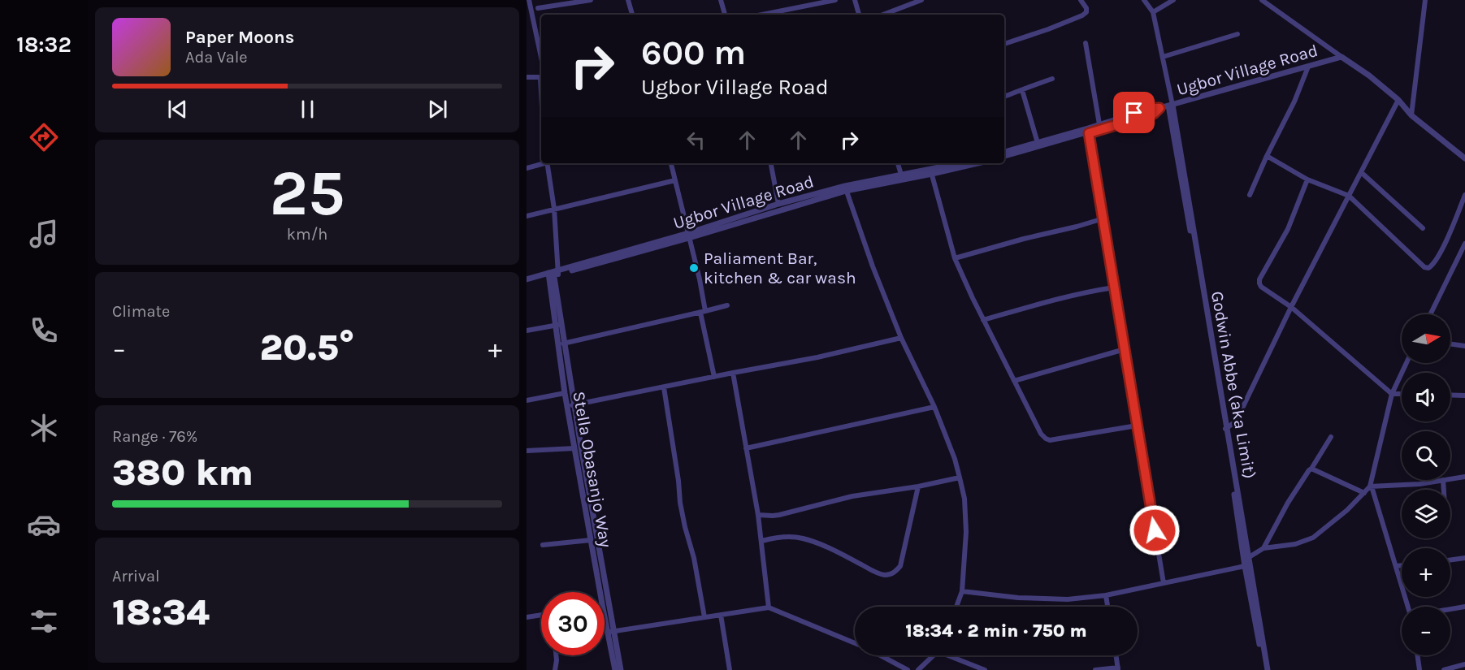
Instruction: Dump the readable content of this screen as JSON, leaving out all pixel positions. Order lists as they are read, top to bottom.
{
  "streets": {
    "street": ["Ugbor Village Road", "Godwin Abbe (aka Limit)", "Stella Obasanjo Way"]
  },
  "crossings": [
    ["Ugbor Village Road", "Godwin Abbe (aka Limit)"],
    ["Ugbor Village Road", "Stella Obasanjo Way"]
  ],
  "places": ["Paliament Bar, kitchen & car wash"],
  "north": "right",
  "page": {
    "tabs": "18:32",
    "turn": ["600 m", "Ugbor Village Road"],
    "song": ["Paper Moons", "Ada Vale"],
    "tile": [
      ["25", "km/h"],
      "Climate",
      ["Range · 76%", "380 km"],
      ["Arrival", "18:34"]
    ],
    "map_buttons": ["+", "−"],
    "heat": ["−", "20.5°", "+"],
    "limit": "30",
    "trip": "18:34 · 2 min · 750 m"
  }
}
